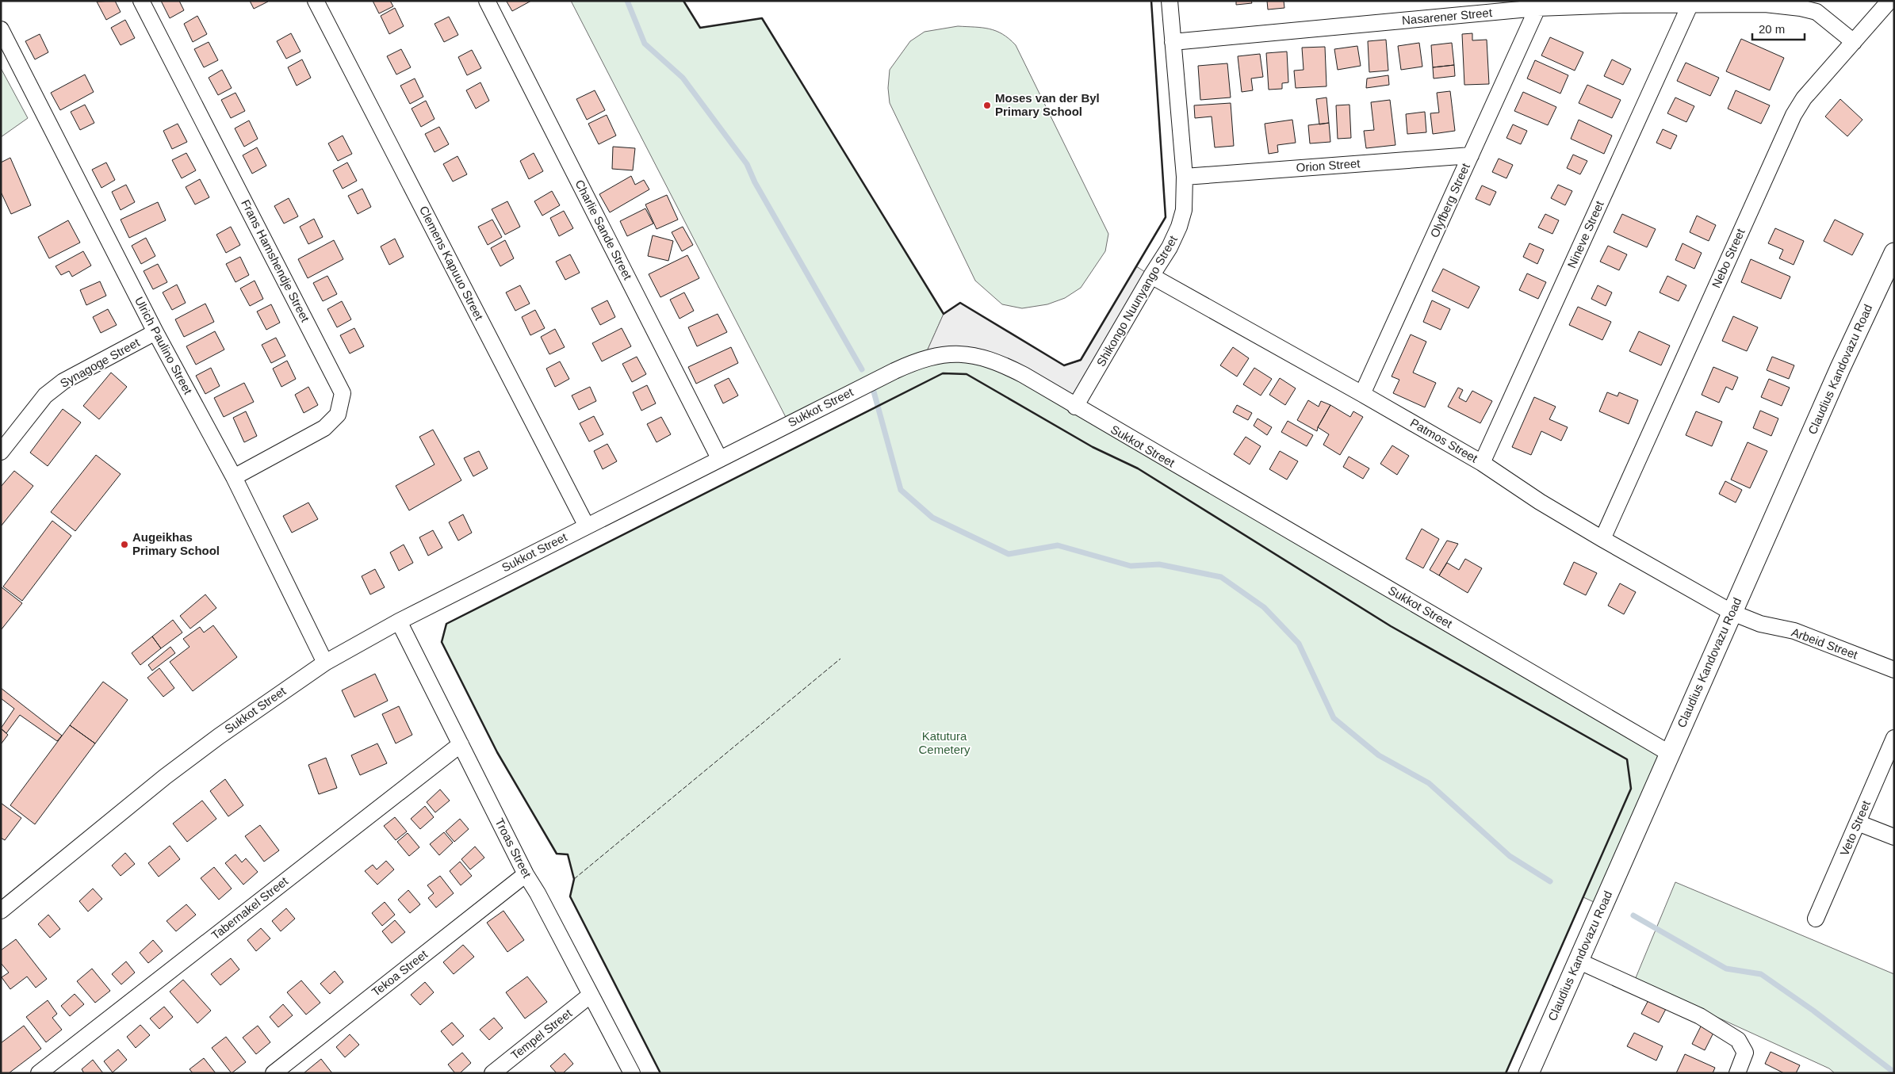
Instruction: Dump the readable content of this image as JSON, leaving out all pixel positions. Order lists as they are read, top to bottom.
{
  "streets": {
    "street": [
      "Nasarener Street",
      "Orion Street",
      "Olyfberg Street",
      "Charlie Sande Street",
      "Nineve Street",
      "Nebo Street",
      "Frans Hamshendje Street",
      "Clemens Kapuuo Street",
      "Shikongo Nuunyango Street",
      "Ulrich Paulino Street",
      "Synagoge Street",
      "Claudius Kandovazu Road",
      "Sukkot Street",
      "Patmos Street",
      "Arbeid Street",
      "Veto Street",
      "Troas Street",
      "Tabernakel Street",
      "Tekoa Street",
      "Tempel Street"
    ]
  },
  "crossings": [
    ["Nasarener Street", "Olyfberg Street"],
    ["Nasarener Street", "Nineve Street"],
    ["Nasarener Street", "Nebo Street"],
    ["Nasarener Street", "Shikongo Nuunyango Street"],
    ["Orion Street", "Olyfberg Street"],
    ["Orion Street", "Shikongo Nuunyango Street"],
    ["Olyfberg Street", "Patmos Street"],
    ["Charlie Sande Street", "Sukkot Street"],
    ["Nineve Street", "Patmos Street"],
    ["Nebo Street", "Patmos Street"],
    ["Frans Hamshendje Street", "Ulrich Paulino Street"],
    ["Clemens Kapuuo Street", "Sukkot Street"],
    ["Shikongo Nuunyango Street", "Sukkot Street"],
    ["Shikongo Nuunyango Street", "Patmos Street"],
    ["Ulrich Paulino Street", "Synagoge Street"],
    ["Ulrich Paulino Street", "Sukkot Street"],
    ["Claudius Kandovazu Road", "Sukkot Street"],
    ["Claudius Kandovazu Road", "Patmos Street"],
    ["Claudius Kandovazu Road", "Arbeid Street"],
    ["Sukkot Street", "Troas Street"],
    ["Patmos Street", "Arbeid Street"],
    ["Troas Street", "Tabernakel Street"],
    ["Troas Street", "Tekoa Street"],
    ["Troas Street", "Tempel Street"]
  ],
  "parks": ["Katutura Cemetery"],
  "places": ["Moses van der Byl Primary School", "Augeikhas Primary School"],
  "scale_bar": "20 m"
}
